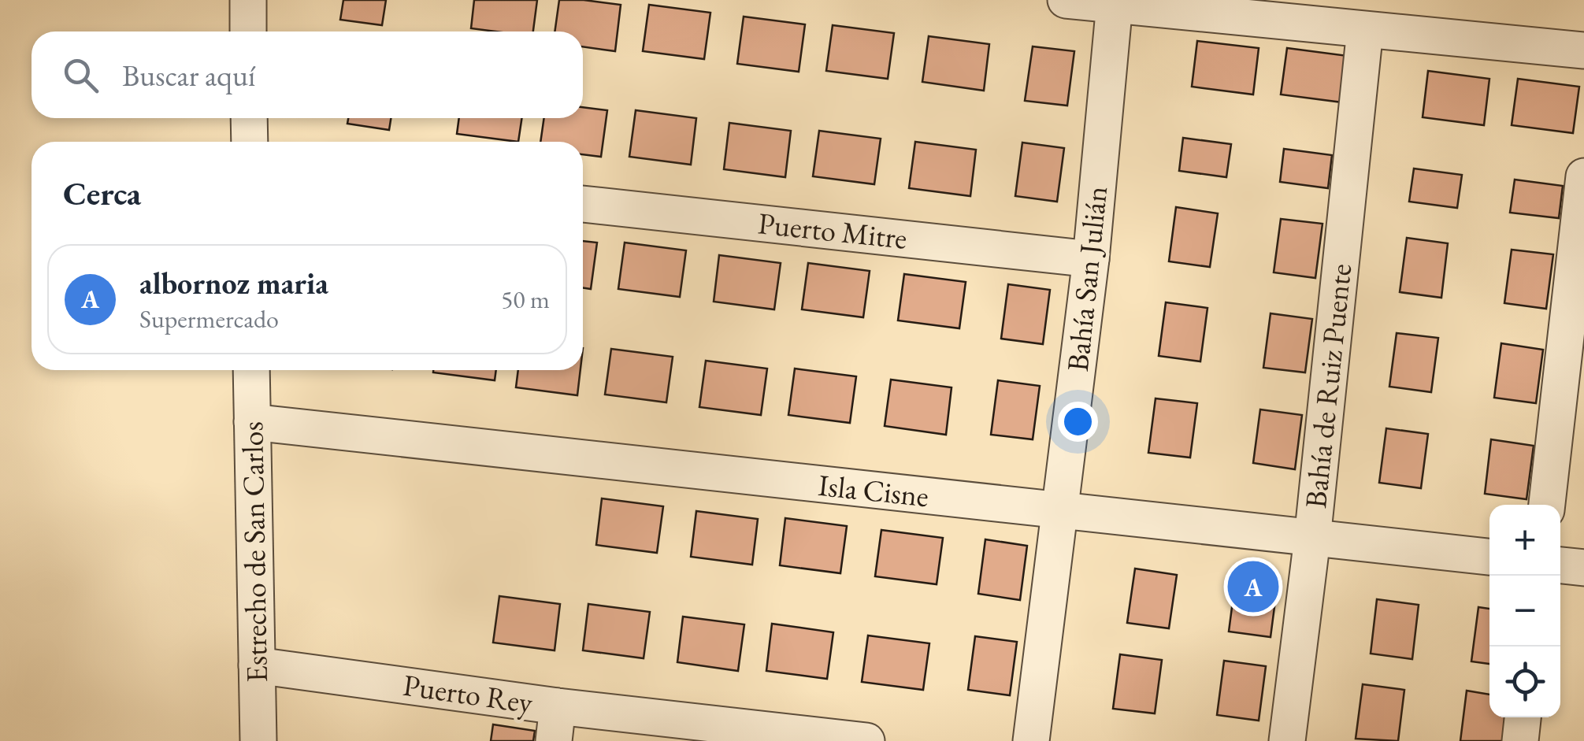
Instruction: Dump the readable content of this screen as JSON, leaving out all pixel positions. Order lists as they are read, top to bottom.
{
  "streets": {
    "street": [
      "Puerto Mitre",
      "Bahía San Julián",
      "Bahía de Ruiz Puente",
      "Isla Cisne",
      "Estrecho de San Carlos",
      "Puerto Rey"
    ]
  },
  "crossings": [
    ["Puerto Mitre", "Bahía San Julián"],
    ["Bahía San Julián", "Isla Cisne"],
    ["Bahía de Ruiz Puente", "Isla Cisne"],
    ["Isla Cisne", "Estrecho de San Carlos"],
    ["Estrecho de San Carlos", "Puerto Rey"]
  ],
  "page": {
    "search": "Buscar aquí",
    "heading": "Cerca",
    "list": [
      {
        "mark": "A",
        "name": "albornoz maria",
        "note": "Supermercado",
        "value": "50 m"
      }
    ],
    "map_buttons": ["+", "−"],
    "pins": "A"
  }
}
